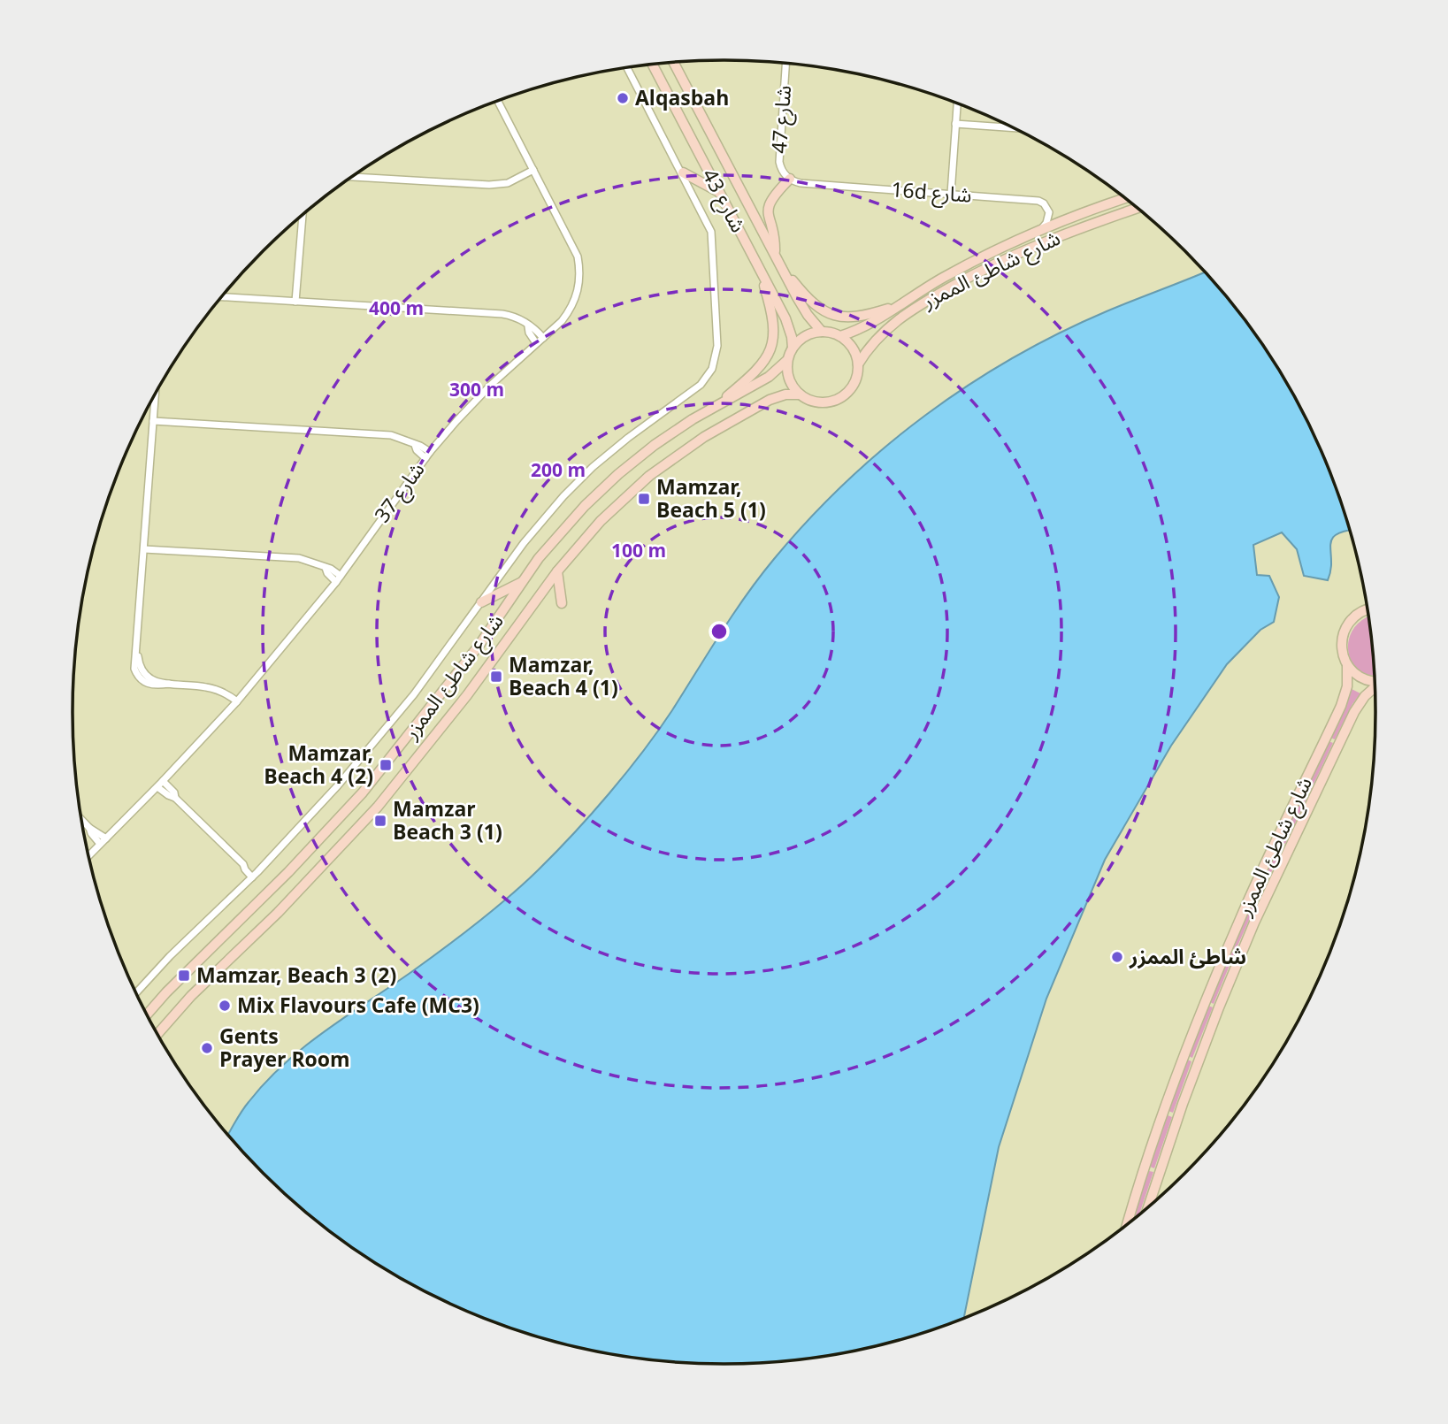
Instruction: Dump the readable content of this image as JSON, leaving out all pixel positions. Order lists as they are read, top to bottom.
{
  "streets": {
    "main road": ["شارع 43", "شارع شاطئ الممزر"],
    "street": ["شارع 47", "16d شارع", "شارع 37"]
  },
  "crossings": [
    ["شارع 47", "16d شارع"],
    ["16d شارع", "شارع شاطئ الممزر"],
    ["شارع 43", "شارع شاطئ الممزر"]
  ],
  "places": {
    "other": [
      "Alqasbah",
      "شاطئ الممزر",
      "Mix Flavours Cafe (MC3)",
      "Gents Prayer Room"
    ],
    "transit": [
      "Mamzar, Beach 5 (1)",
      "Mamzar, Beach 4 (1)",
      "Mamzar, Beach 4 (2)",
      "Mamzar Beach 3 (1)",
      "Mamzar, Beach 3 (2)"
    ]
  },
  "rings": [
    "400 m",
    "300 m",
    "200 m",
    "100 m"
  ]
}
